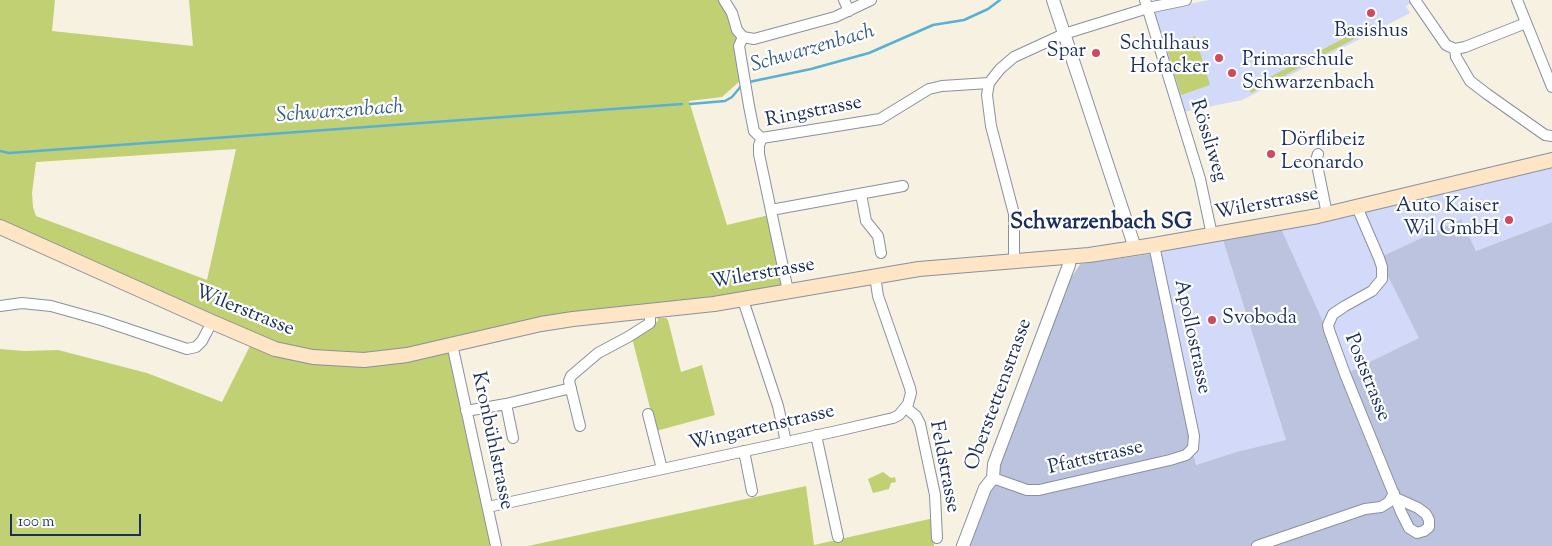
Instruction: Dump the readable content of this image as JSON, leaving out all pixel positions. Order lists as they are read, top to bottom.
{
  "streets": {
    "main road": ["Wilerstrasse"],
    "street": [
      "Ringstrasse",
      "Rössliweg",
      "Apollostrasse",
      "Poststrasse",
      "Oberstettenstrasse",
      "Wingartenstrasse",
      "Kronbühlstrasse",
      "Pfattstrasse",
      "Feldstrasse"
    ]
  },
  "crossings": [
    ["Ringstrasse", "Wilerstrasse"],
    ["Rössliweg", "Wilerstrasse"],
    ["Wilerstrasse", "Apollostrasse"],
    ["Wilerstrasse", "Poststrasse"],
    ["Wilerstrasse", "Oberstettenstrasse"],
    ["Wilerstrasse", "Kronbühlstrasse"],
    ["Apollostrasse", "Pfattstrasse"],
    ["Oberstettenstrasse", "Pfattstrasse"],
    ["Wingartenstrasse", "Kronbühlstrasse"],
    ["Wingartenstrasse", "Feldstrasse"]
  ],
  "districts": ["Schwarzenbach SG"],
  "water": ["Schwarzenbach"],
  "places": [
    "Basishus",
    "Spar",
    "Schulhaus Hofacker",
    "Primarschule Schwarzenbach",
    "Dörflibeiz Leonardo",
    "Auto Kaiser Wil GmbH",
    "Svoboda"
  ],
  "scale_bar": "100 m"
}
